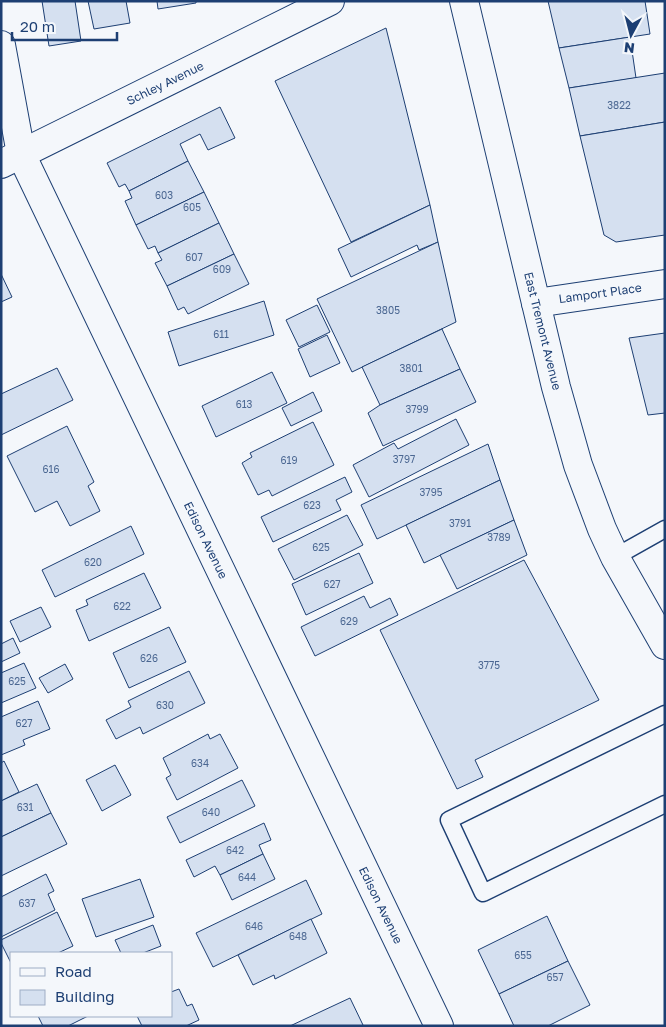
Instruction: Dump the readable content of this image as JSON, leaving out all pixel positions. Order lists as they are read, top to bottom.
{
  "streets": {
    "street": [
      "Schley Avenue",
      "Lamport Place",
      "East Tremont Avenue",
      "Edison Avenue"
    ]
  },
  "crossings": [
    ["Schley Avenue", "Edison Avenue"],
    ["Lamport Place", "East Tremont Avenue"]
  ],
  "house_numbers": [
    "3822",
    "603",
    "605",
    "607",
    "609",
    "3805",
    "611",
    "3801",
    "613",
    "3799",
    "3797",
    "619",
    "616",
    "3795",
    "623",
    "3791",
    "3789",
    "625",
    "620",
    "627",
    "622",
    "629",
    "626",
    "3775",
    "625",
    "630",
    "627",
    "634",
    "631",
    "640",
    "642",
    "644",
    "637",
    "646",
    "648",
    "655",
    "657"
  ],
  "legend": ["Road", "Building"],
  "scale_bar": "20 m",
  "north": "bottom"
}
